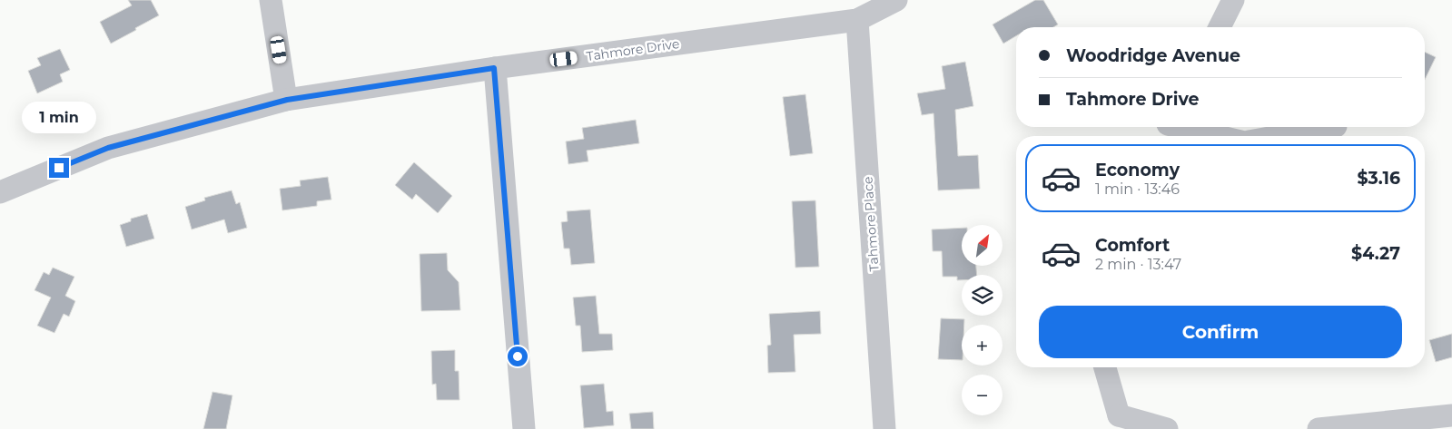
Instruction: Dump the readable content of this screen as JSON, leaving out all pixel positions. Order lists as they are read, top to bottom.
{
  "streets": {
    "street": ["Tahmore Drive", "Tahmore Place"]
  },
  "crossings": [
    ["Tahmore Drive", "Tahmore Place"]
  ],
  "north": "top right",
  "page": {
    "banner": ["Woodridge Avenue", "Tahmore Drive"],
    "bubble": "1 min",
    "list": [
      {
        "name": "Economy",
        "note": "1 min · 13:46",
        "value": "$3.16"
      },
      {
        "name": "Comfort",
        "note": "2 min · 13:47",
        "value": "$4.27"
      }
    ],
    "map_buttons": ["+", "−"],
    "buttons": "Confirm"
  }
}
